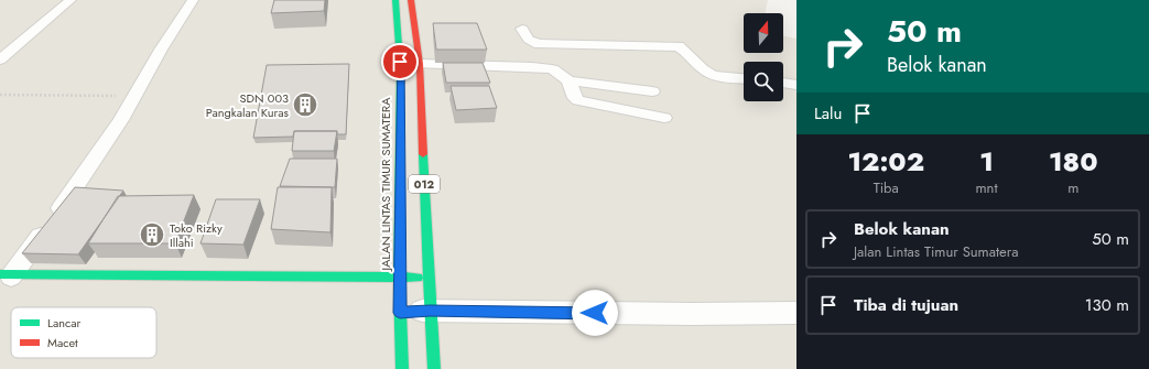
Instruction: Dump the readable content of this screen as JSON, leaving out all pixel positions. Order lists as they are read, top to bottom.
{
  "streets": {
    "main road": ["JALAN LINTAS TIMUR SUMATERA", "012"]
  },
  "places": {
    "building": ["SDN 003 Pangkalan Kuras", "Toko Rizky Illahi"]
  },
  "legend": ["Lancar", "Macet"],
  "north": "top",
  "page": {
    "turn": ["50 m", "Belok kanan"],
    "then": "Lalu",
    "eta": [
      "12:02",
      "Tiba",
      "1",
      "mnt",
      "180",
      "m"
    ],
    "list": [
      {
        "name": "Belok kanan",
        "note": "Jalan Lintas Timur Sumatera",
        "value": "50 m"
      },
      {
        "name": "Tiba di tujuan",
        "value": "130 m"
      }
    ]
  }
}
